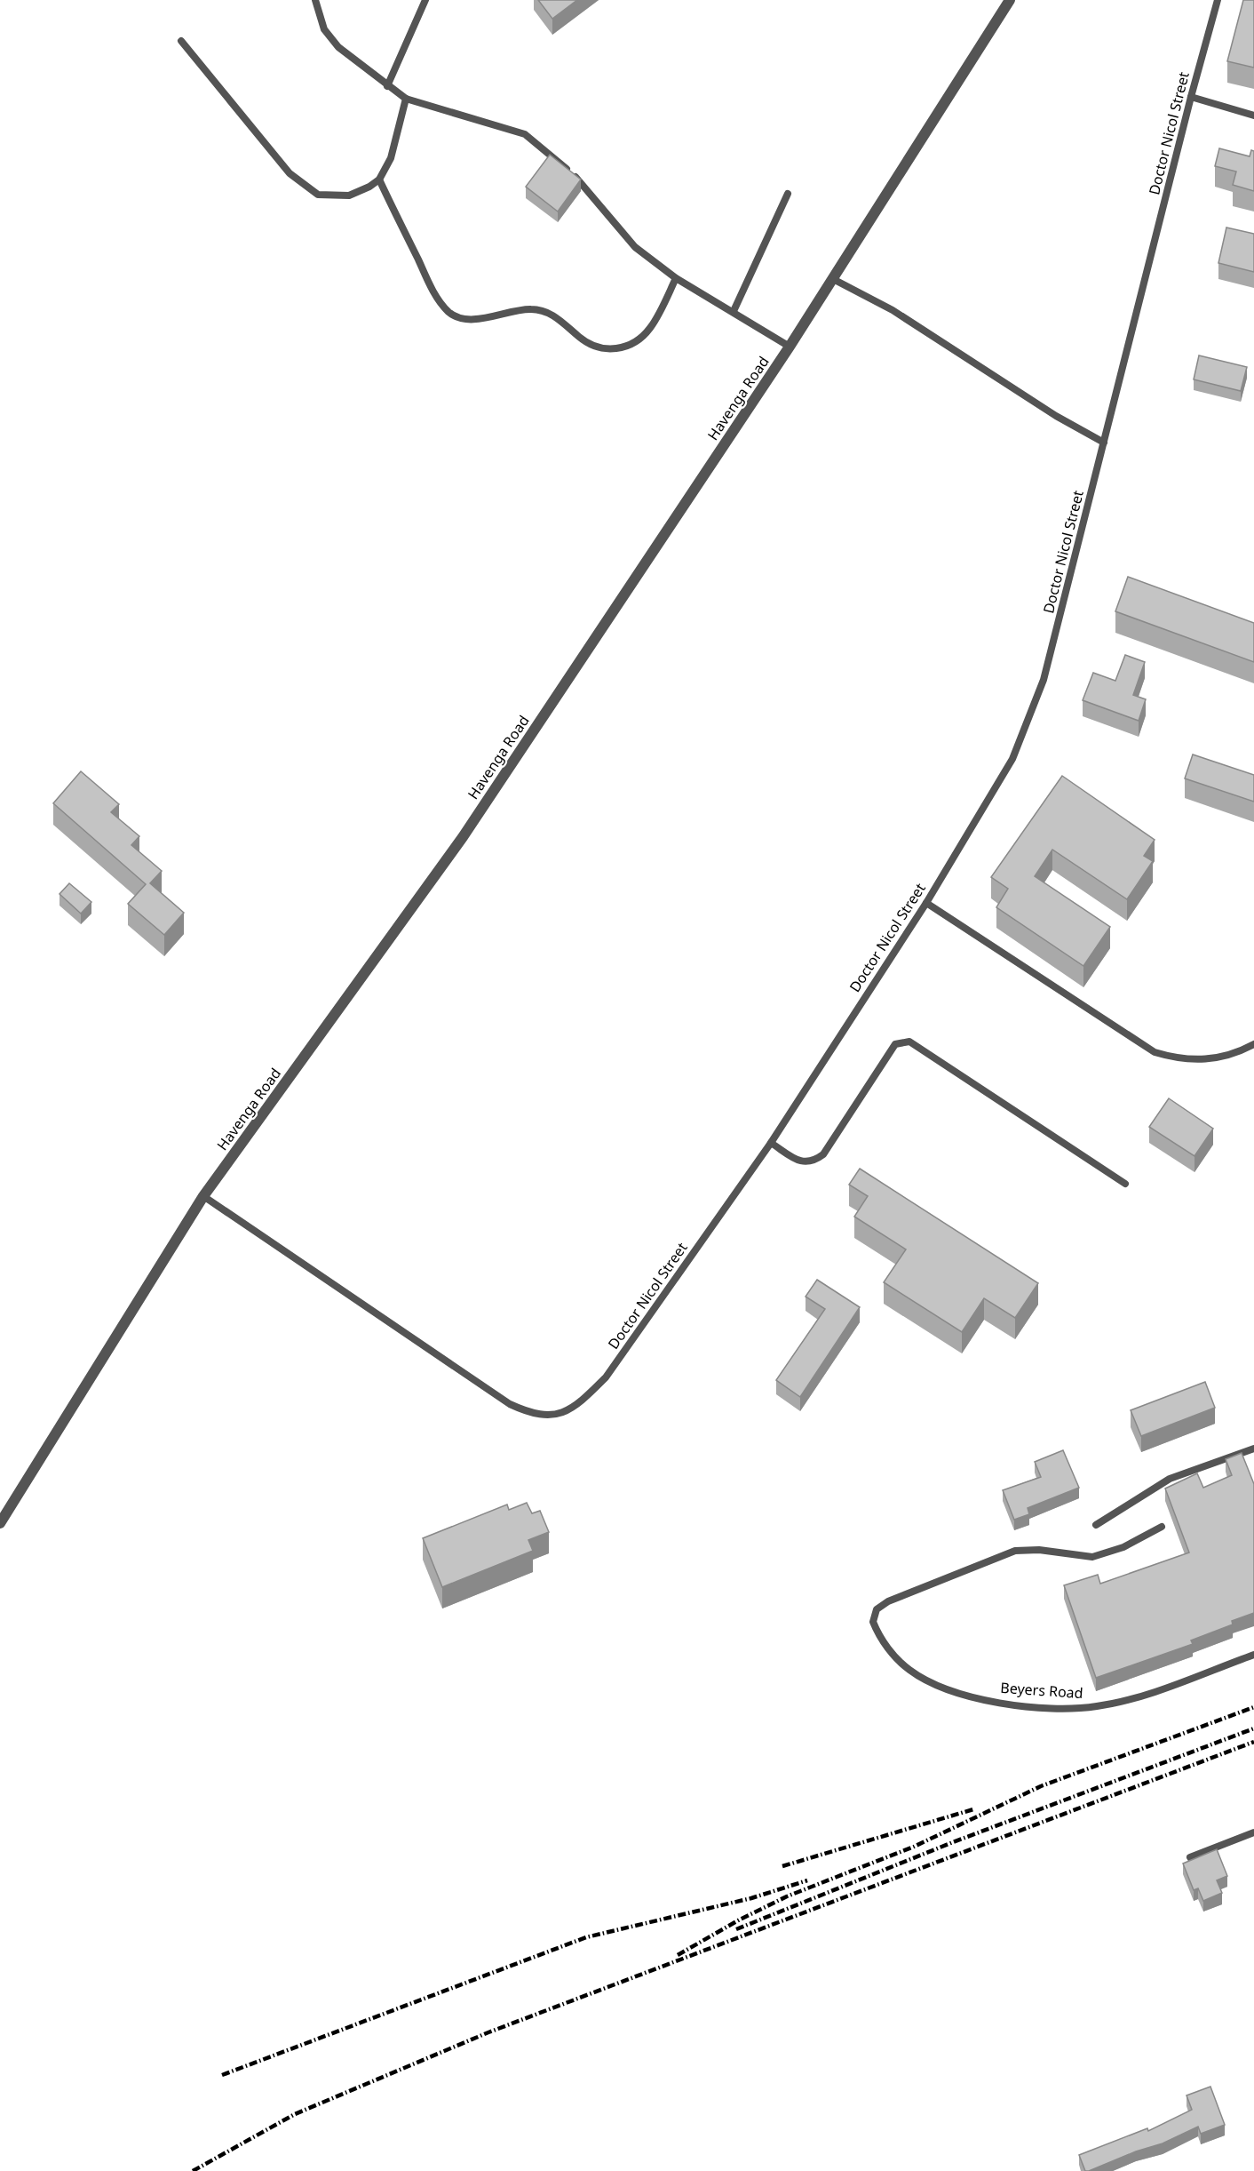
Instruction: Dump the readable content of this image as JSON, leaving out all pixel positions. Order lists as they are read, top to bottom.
{
  "streets": {
    "street": ["Havenga Road"],
    "lane": ["Doctor Nicol Street", "Beyers Road"]
  },
  "crossings": [
    ["Doctor Nicol Street", "Havenga Road"]
  ]
}
